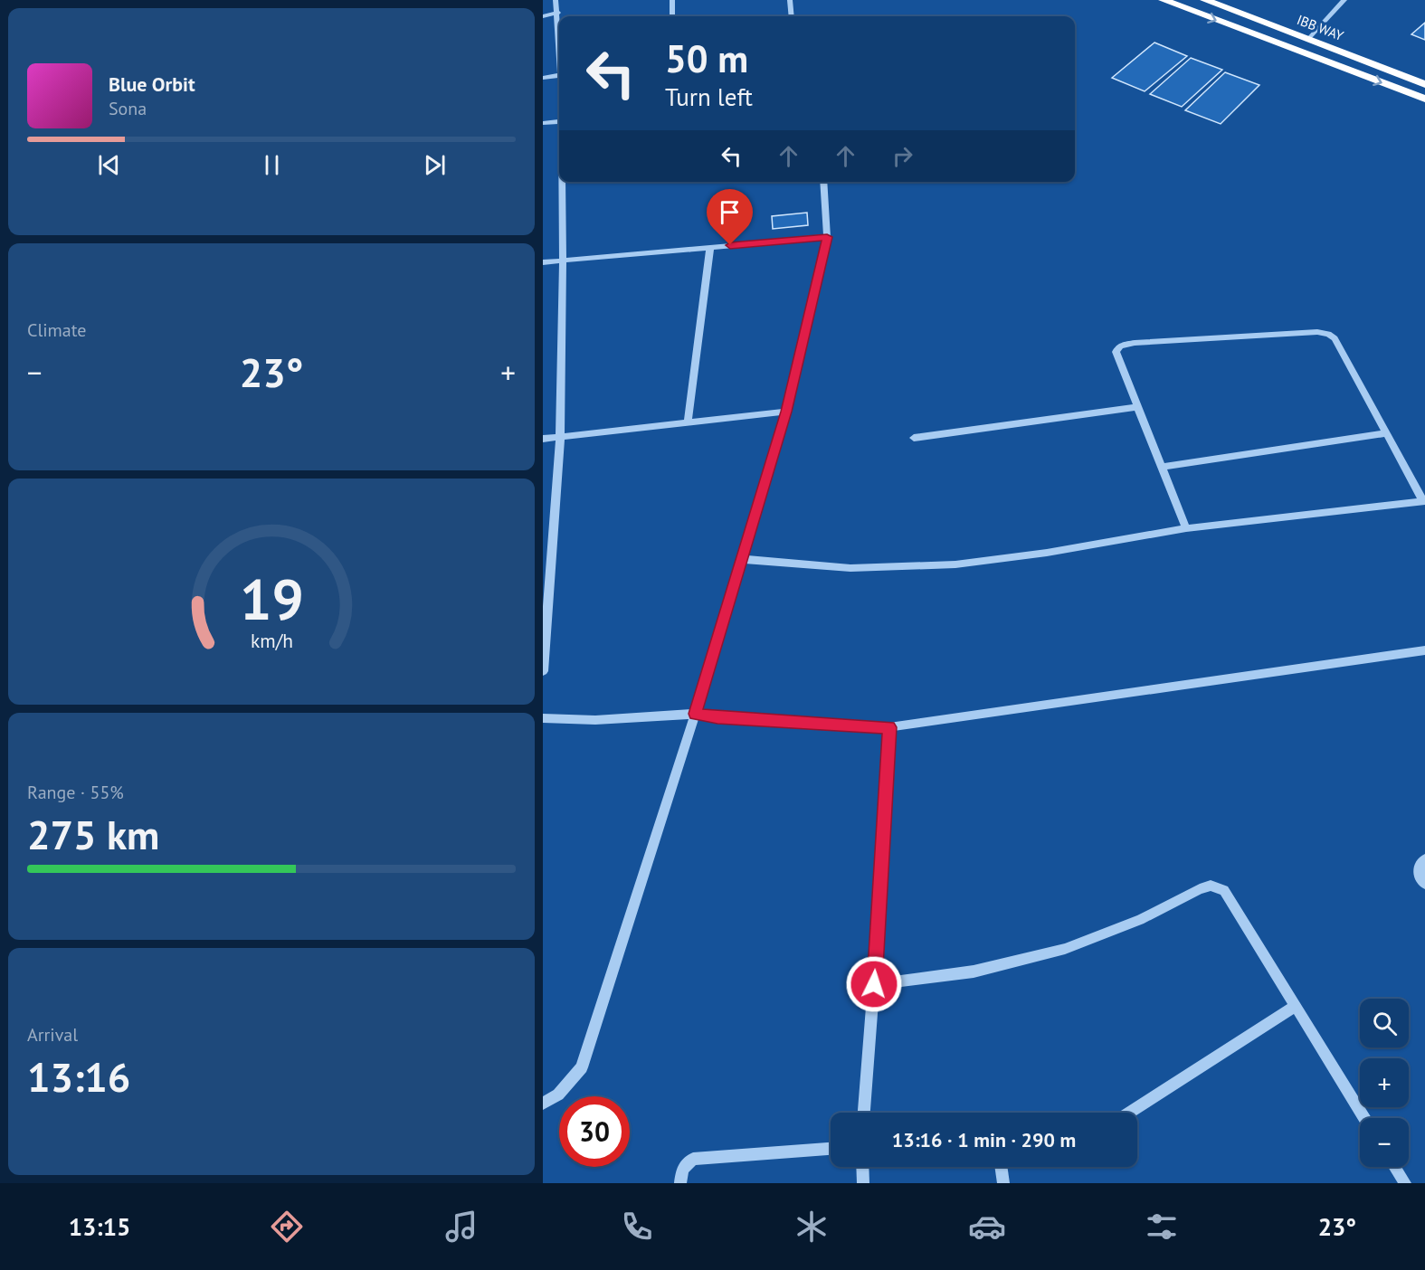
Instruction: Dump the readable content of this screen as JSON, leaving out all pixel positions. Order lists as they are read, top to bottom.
{
  "streets": {
    "highway": ["IBB WAY"]
  },
  "page": {
    "turn": ["50 m", "Turn left"],
    "song": ["Blue Orbit", "Sona"],
    "tile": [
      "Climate",
      ["Range · 55%", "275 km"],
      ["Arrival", "13:16"]
    ],
    "heat": ["−", "23°", "+"],
    "map_buttons": ["+", "−"],
    "limit": "30",
    "trip": "13:16 · 1 min · 290 m",
    "tabs": ["13:15", "23°"],
    "gauge": ["19", "km/h"]
  }
}
